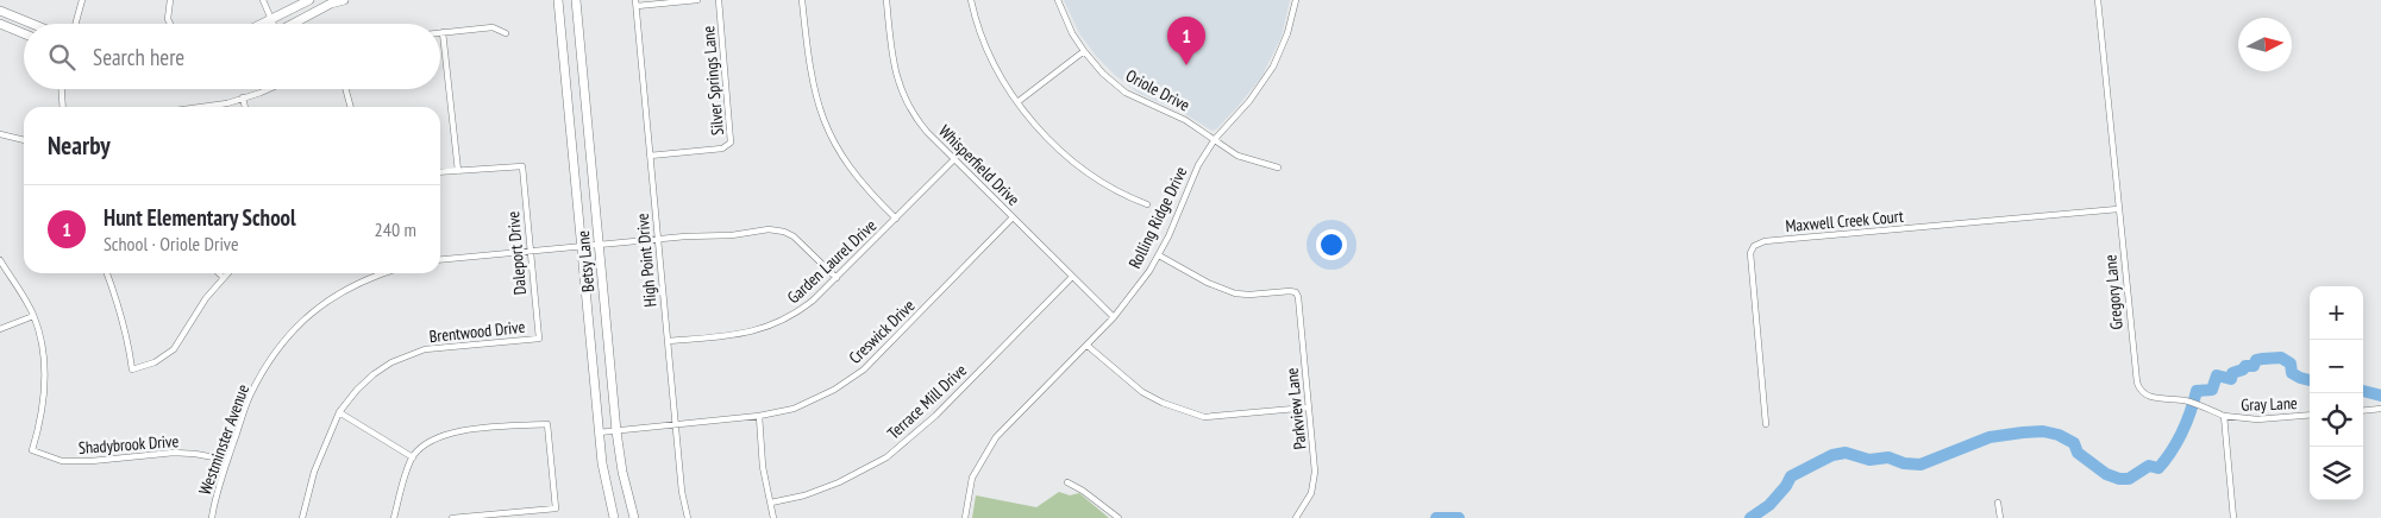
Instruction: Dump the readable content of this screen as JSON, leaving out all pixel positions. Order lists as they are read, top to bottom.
{
  "streets": {
    "main road": ["Betsy Lane"],
    "street": [
      "Silver Springs Lane",
      "Oriole Drive",
      "Whisperfield Drive",
      "Rolling Ridge Drive",
      "Maxwell Creek Court",
      "Daleport Drive",
      "High Point Drive",
      "Garden Laurel Drive",
      "Gregory Lane",
      "Brentwood Drive",
      "Creswick Drive",
      "Terrace Mill Drive",
      "Gray Lane",
      "Parkview Lane",
      "Westminster Avenue",
      "Shadybrook Drive"
    ]
  },
  "crossings": [
    ["Silver Springs Lane", "High Point Drive"],
    ["Oriole Drive", "Rolling Ridge Drive"],
    ["Whisperfield Drive", "Rolling Ridge Drive"],
    ["Whisperfield Drive", "Garden Laurel Drive"],
    ["Whisperfield Drive", "Creswick Drive"],
    ["Whisperfield Drive", "Terrace Mill Drive"],
    ["Rolling Ridge Drive", "Parkview Lane"],
    ["Maxwell Creek Court", "Gregory Lane"],
    ["Daleport Drive", "Brentwood Drive"],
    ["High Point Drive", "Garden Laurel Drive"],
    ["High Point Drive", "Creswick Drive"],
    ["Betsy Lane", "Creswick Drive"],
    ["Gregory Lane", "Gray Lane"],
    ["Westminster Avenue", "Shadybrook Drive"]
  ],
  "north": "right",
  "page": {
    "pins": "1",
    "search": "Search here",
    "heading": "Nearby",
    "list": [
      {
        "mark": "1",
        "name": "Hunt Elementary School",
        "note": "School · Oriole Drive",
        "value": "240 m"
      }
    ],
    "map_buttons": ["+", "−"]
  }
}
